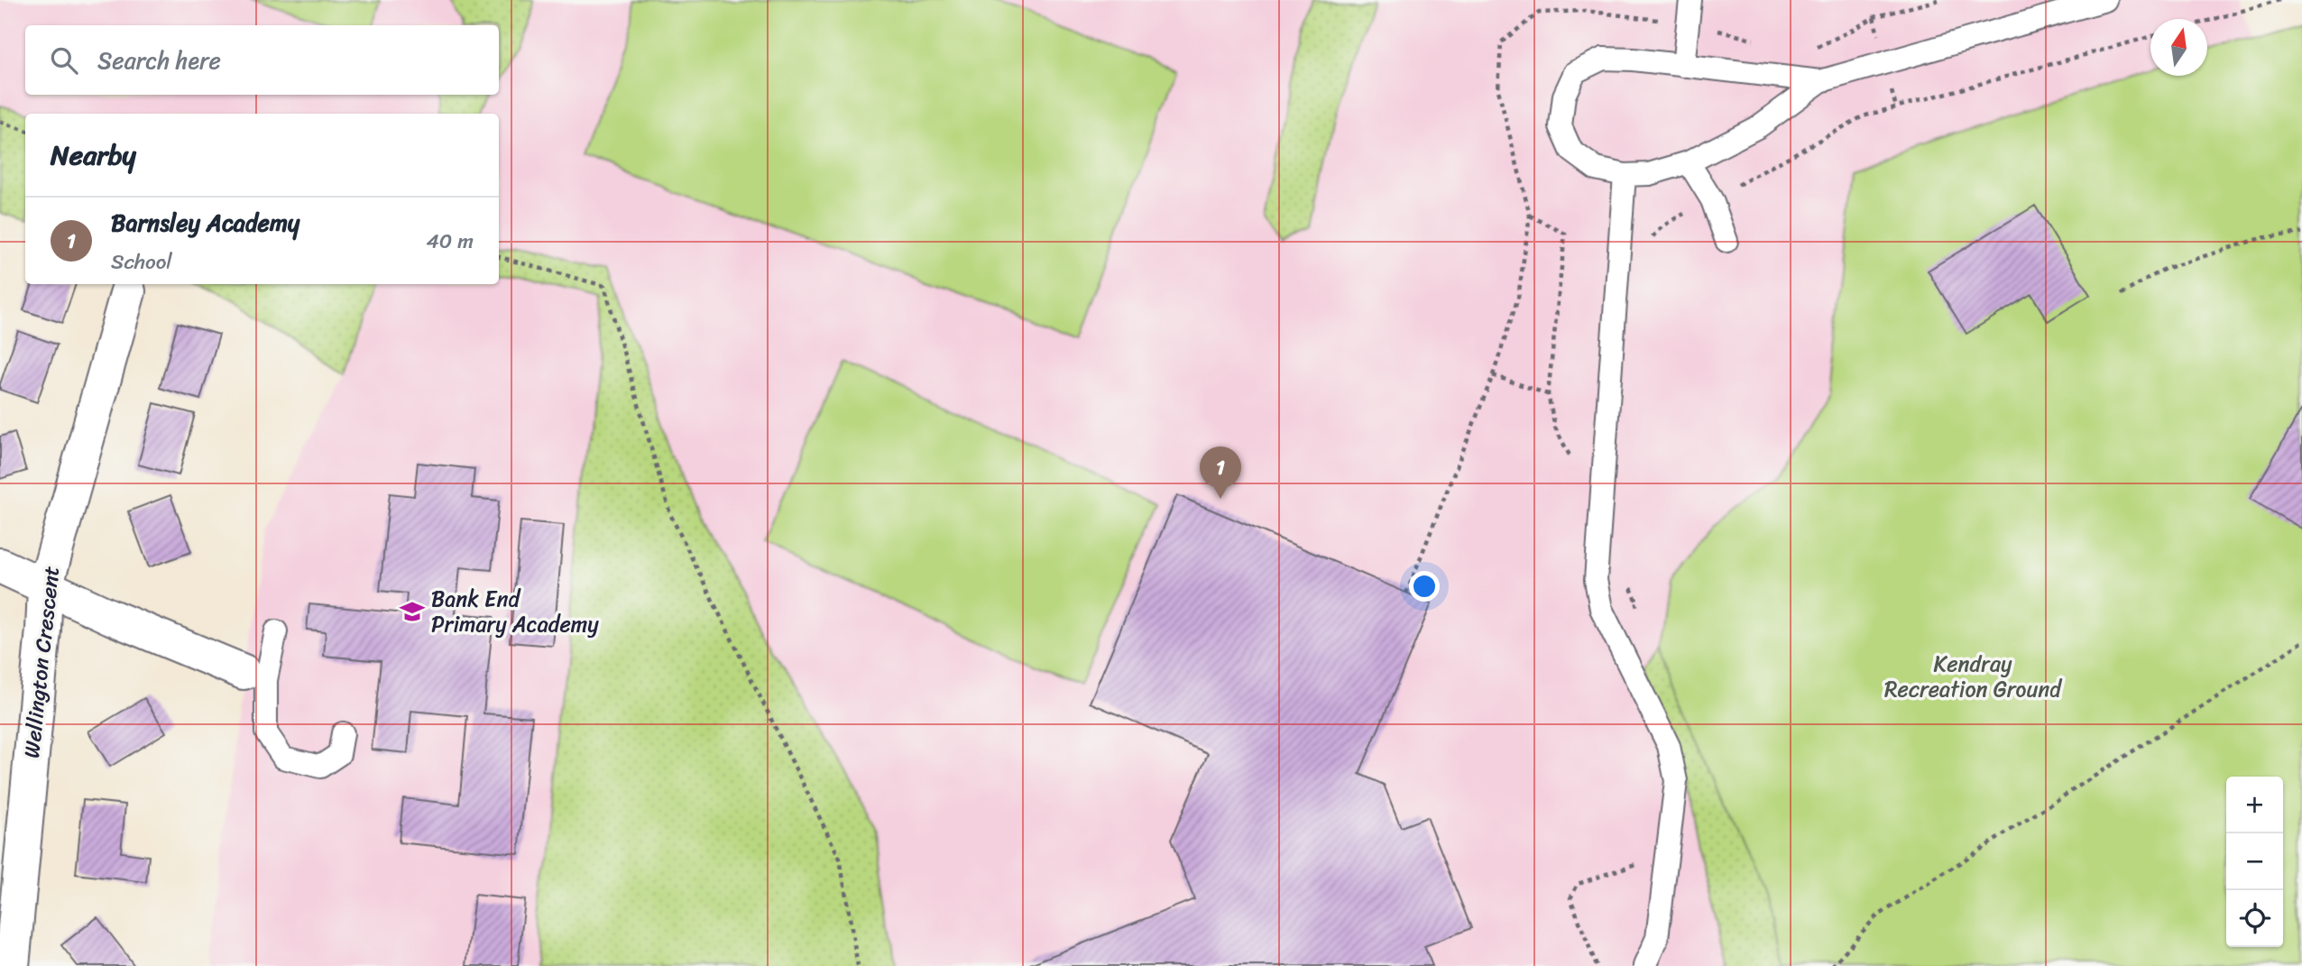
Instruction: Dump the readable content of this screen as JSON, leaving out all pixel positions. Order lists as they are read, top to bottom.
{
  "streets": {
    "street": ["Wellington Crescent"]
  },
  "parks": ["Kendray Recreation Ground"],
  "places": {
    "school or university": ["Bank End Primary Academy"]
  },
  "north": "top",
  "page": {
    "search": "Search here",
    "heading": "Nearby",
    "list": [
      {
        "mark": "1",
        "name": "Barnsley Academy",
        "note": "School",
        "value": "40 m"
      }
    ],
    "pins": "1",
    "map_buttons": ["+", "−"]
  }
}
